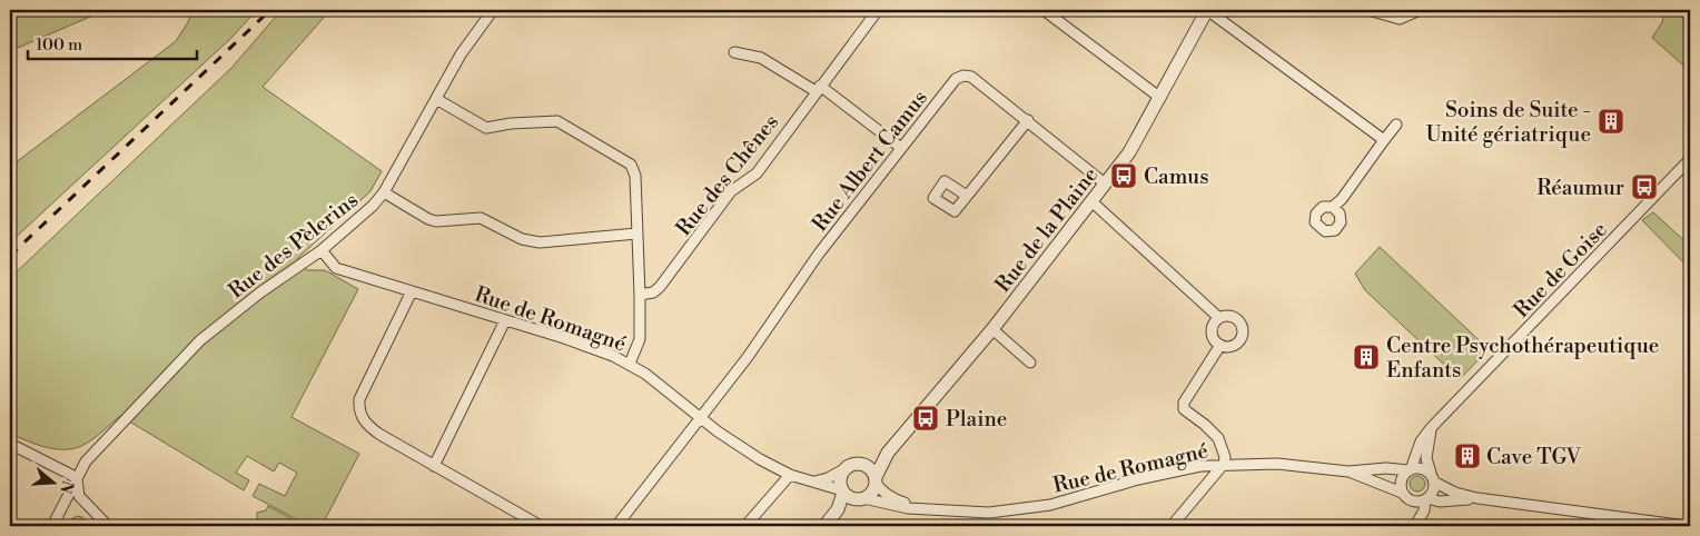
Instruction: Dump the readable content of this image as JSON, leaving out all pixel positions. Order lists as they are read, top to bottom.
{
  "streets": {
    "street": [
      "Rue Albert Camus",
      "Rue des Chênes",
      "Rue de la Plaine",
      "Rue des Pèlerins",
      "Rue de Goise",
      "Rue de Romagné"
    ]
  },
  "crossings": [
    ["Rue Albert Camus", "Rue de la Plaine"],
    ["Rue Albert Camus", "Rue de Romagné"],
    ["Rue de la Plaine", "Rue de Romagné"],
    ["Rue des Pèlerins", "Rue de Romagné"],
    ["Rue de Goise", "Rue de Romagné"]
  ],
  "places": {
    "building": ["Soins de Suite - Unité gériatrique", "Centre Psychothérapeutique Enfants", "Cave TGV"],
    "bus stop": ["Camus", "Réaumur", "Plaine"]
  },
  "scale_bar": "100 m",
  "north": "right"
}
